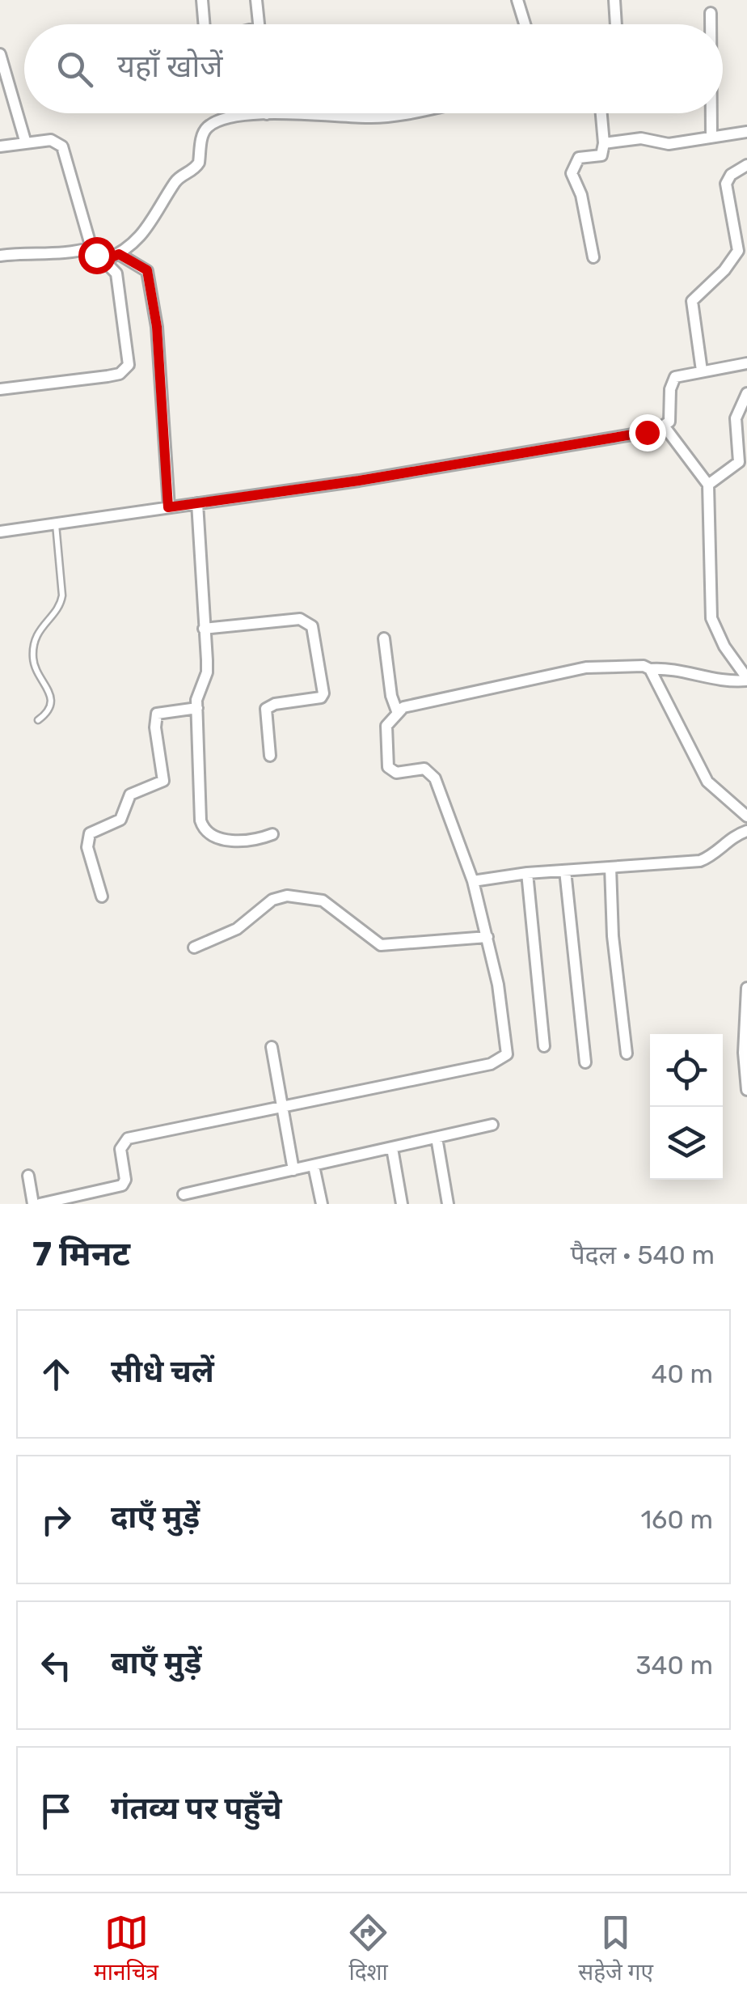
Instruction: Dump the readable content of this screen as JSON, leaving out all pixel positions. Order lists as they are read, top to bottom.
{
  "page": {
    "search": "यहाँ खोजें",
    "heading": ["7 मिनट", "पैदल · 540 m"],
    "list": [
      ["सीधे चलें", "40 m"],
      ["दाएँ मुड़ें", "160 m"],
      ["बाएँ मुड़ें", "340 m"],
      "गंतव्य पर पहुँचे"
    ],
    "nav": ["मानचित्र", "दिशा", "सहेजे गए"]
  }
}
